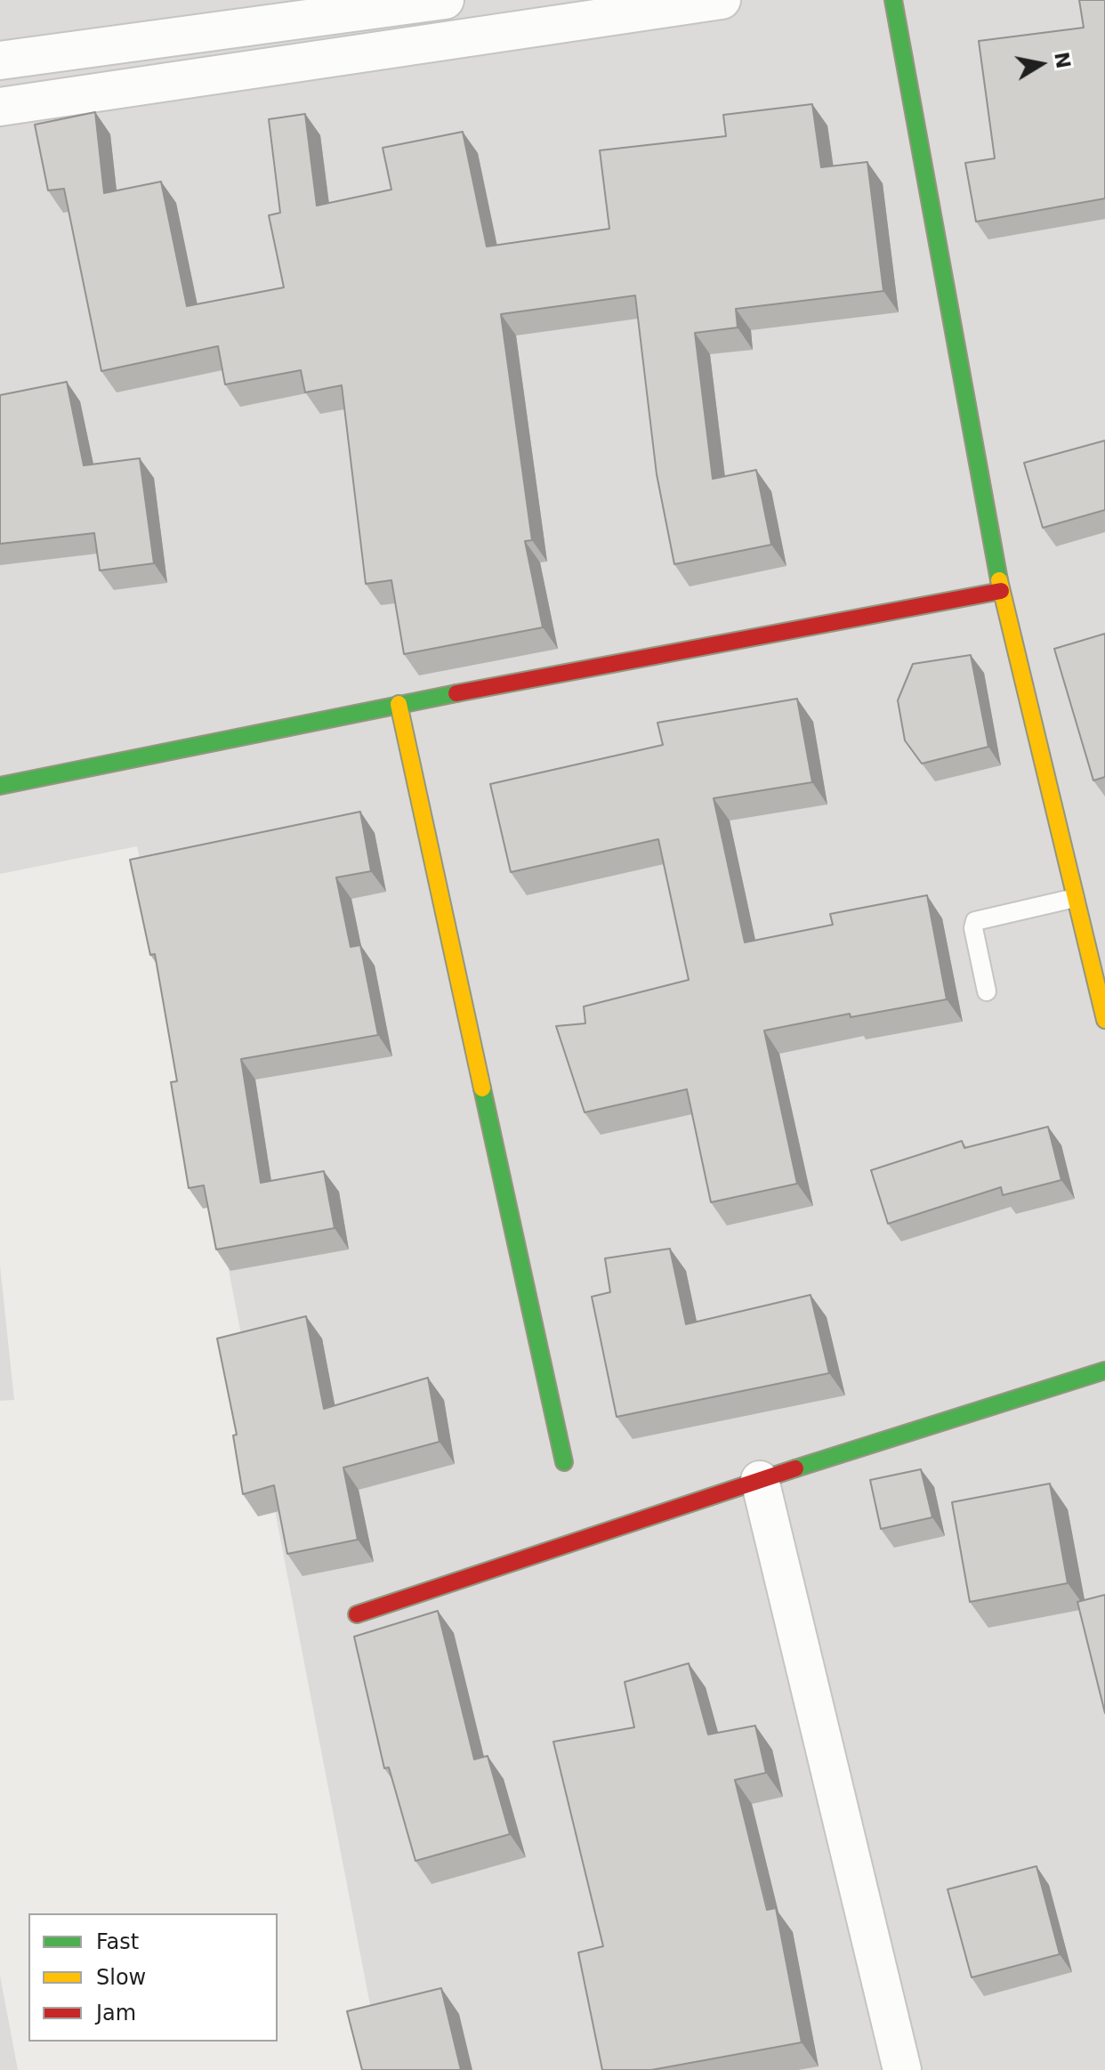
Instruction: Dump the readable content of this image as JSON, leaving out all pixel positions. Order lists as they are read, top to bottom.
{
  "legend": ["Fast", "Slow", "Jam"],
  "north": "right"
}
